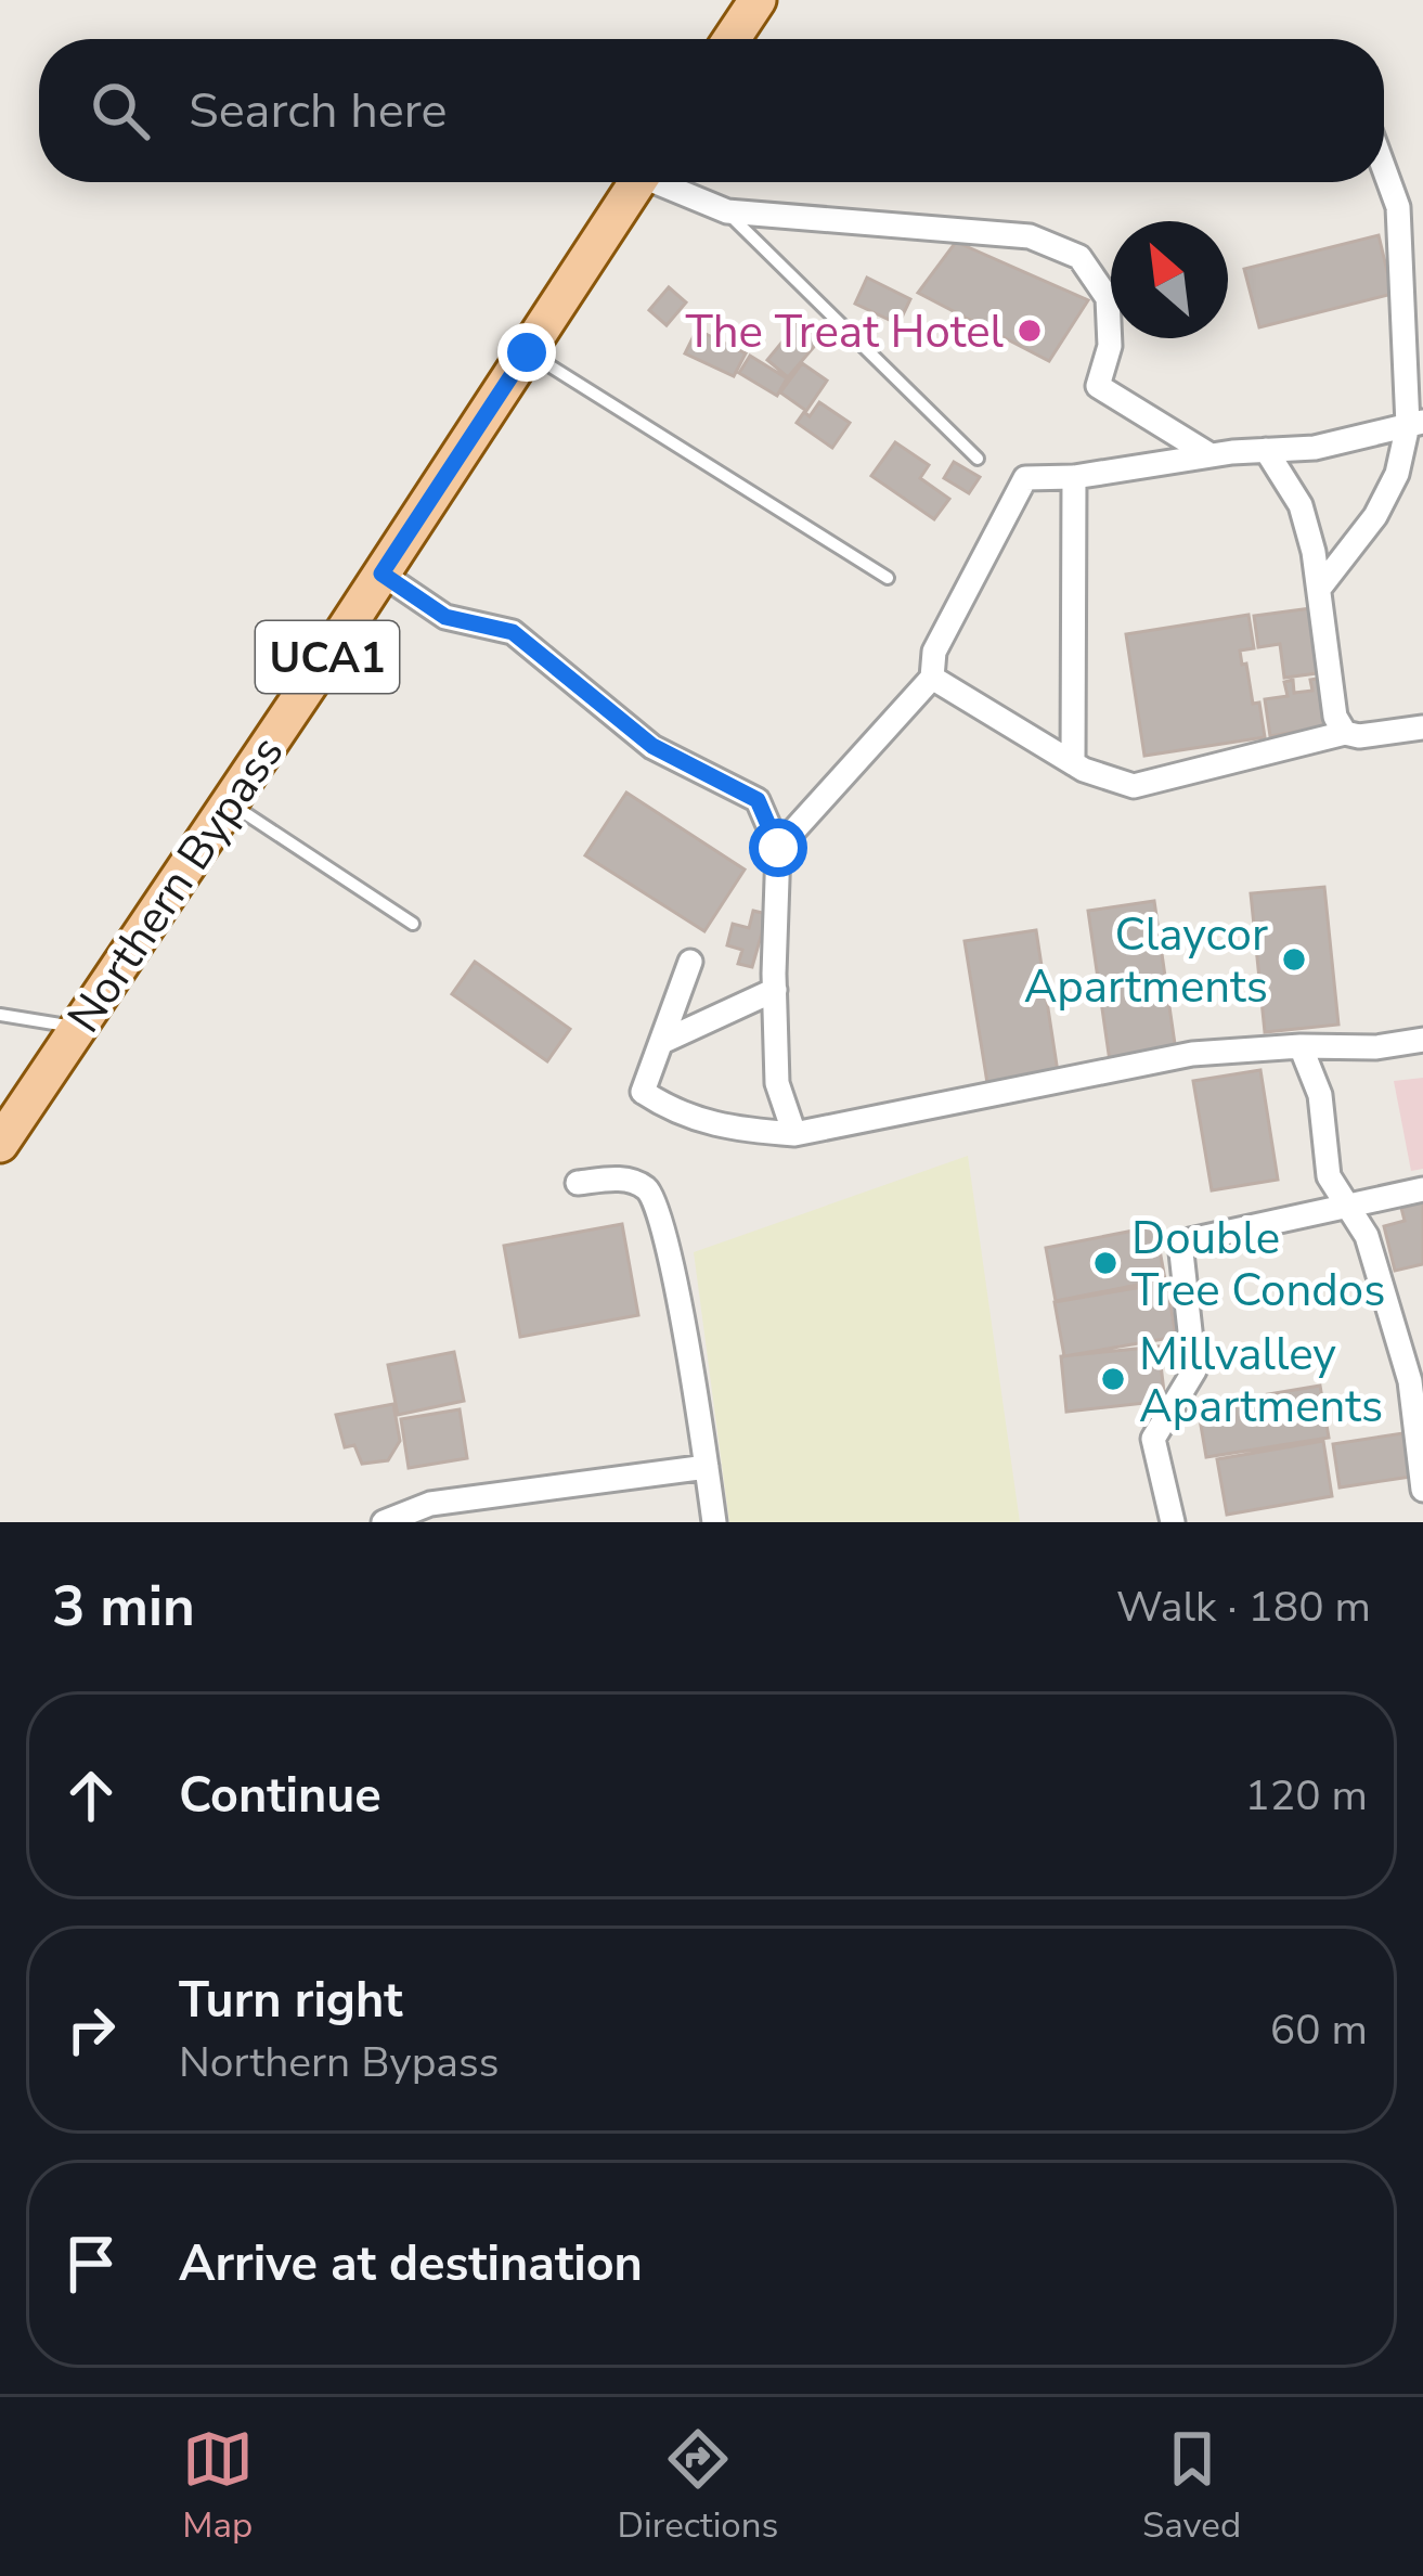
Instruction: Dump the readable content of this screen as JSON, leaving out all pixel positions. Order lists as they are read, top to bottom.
{
  "streets": {
    "main road": ["UCA1", "Northern Bypass"]
  },
  "places": [
    "The Treat Hotel",
    "Claycor Apartments",
    "Double Tree Condos",
    "Millvalley Apartments"
  ],
  "north": "top left",
  "page": {
    "search": "Search here",
    "heading": ["3 min", "Walk · 180 m"],
    "list": [
      ["Continue", "120 m"],
      ["Turn right", "Northern Bypass", "60 m"],
      "Arrive at destination"
    ],
    "nav": ["Map", "Directions", "Saved"]
  }
}
